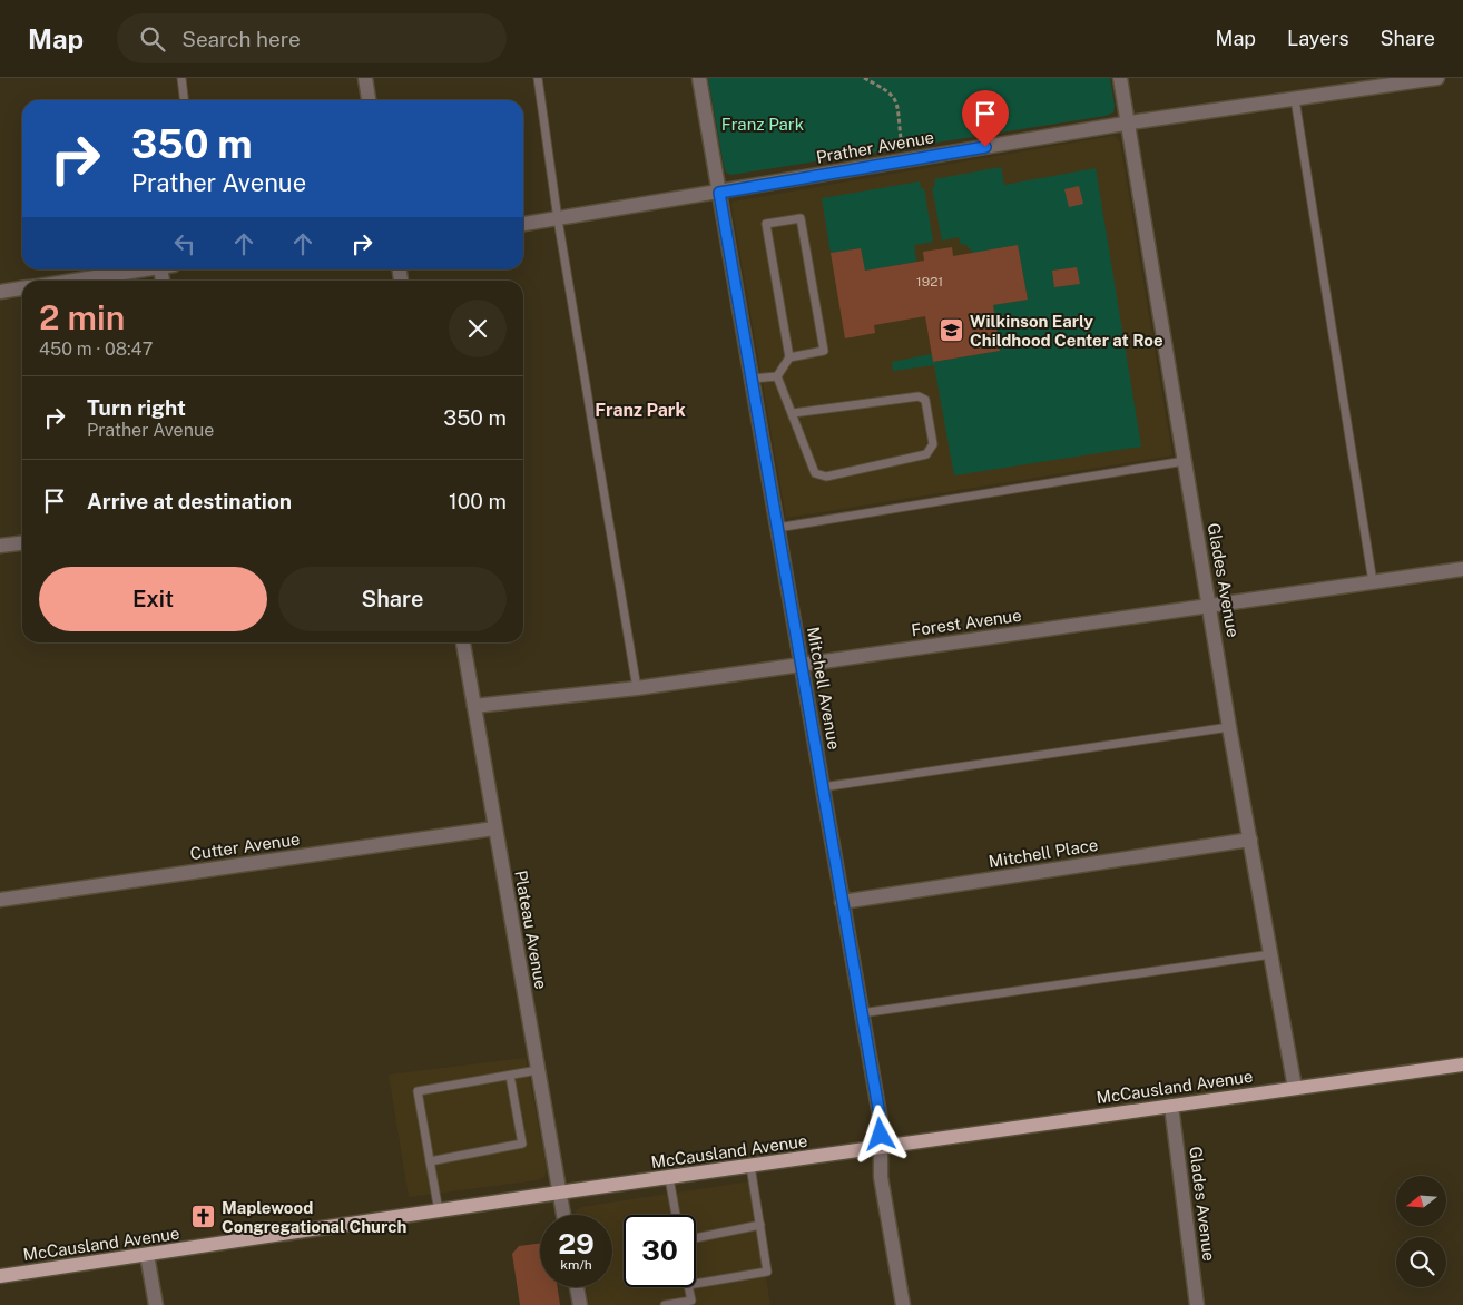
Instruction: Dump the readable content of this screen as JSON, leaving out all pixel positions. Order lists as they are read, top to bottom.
{
  "streets": {
    "main road": ["McCausland Avenue"],
    "street": [
      "Prather Avenue",
      "Glades Avenue",
      "Forest Avenue",
      "Mitchell Avenue",
      "Cutter Avenue",
      "Mitchell Place",
      "Plateau Avenue"
    ]
  },
  "crossings": [
    ["Prather Avenue", "Glades Avenue"],
    ["Prather Avenue", "Mitchell Avenue"],
    ["Glades Avenue", "Forest Avenue"],
    ["Glades Avenue", "Mitchell Place"],
    ["Glades Avenue", "McCausland Avenue"],
    ["Forest Avenue", "Mitchell Avenue"],
    ["Forest Avenue", "Plateau Avenue"],
    ["Mitchell Avenue", "Mitchell Place"],
    ["Mitchell Avenue", "McCausland Avenue"],
    ["Cutter Avenue", "Plateau Avenue"],
    ["Plateau Avenue", "McCausland Avenue"]
  ],
  "districts": ["Franz Park"],
  "parks": ["Franz Park"],
  "places": {
    "school or university": ["Wilkinson Early Childhood Center at Roe"],
    "church": ["Maplewood Congregational Church"]
  },
  "house_numbers": ["1921"],
  "north": "left",
  "page": {
    "header": "Map",
    "search": "Search here",
    "nav": ["Map", "Layers", "Share"],
    "turn": ["350 m", "Prather Avenue"],
    "heading": ["2 min", "450 m · 08:47"],
    "list": [
      {
        "name": "Turn right",
        "note": "Prather Avenue",
        "value": "350 m"
      },
      {
        "name": "Arrive at destination",
        "value": "100 m"
      }
    ],
    "buttons": ["Exit", "Share"],
    "speed": "29 km/h",
    "limit": "30"
  }
}
